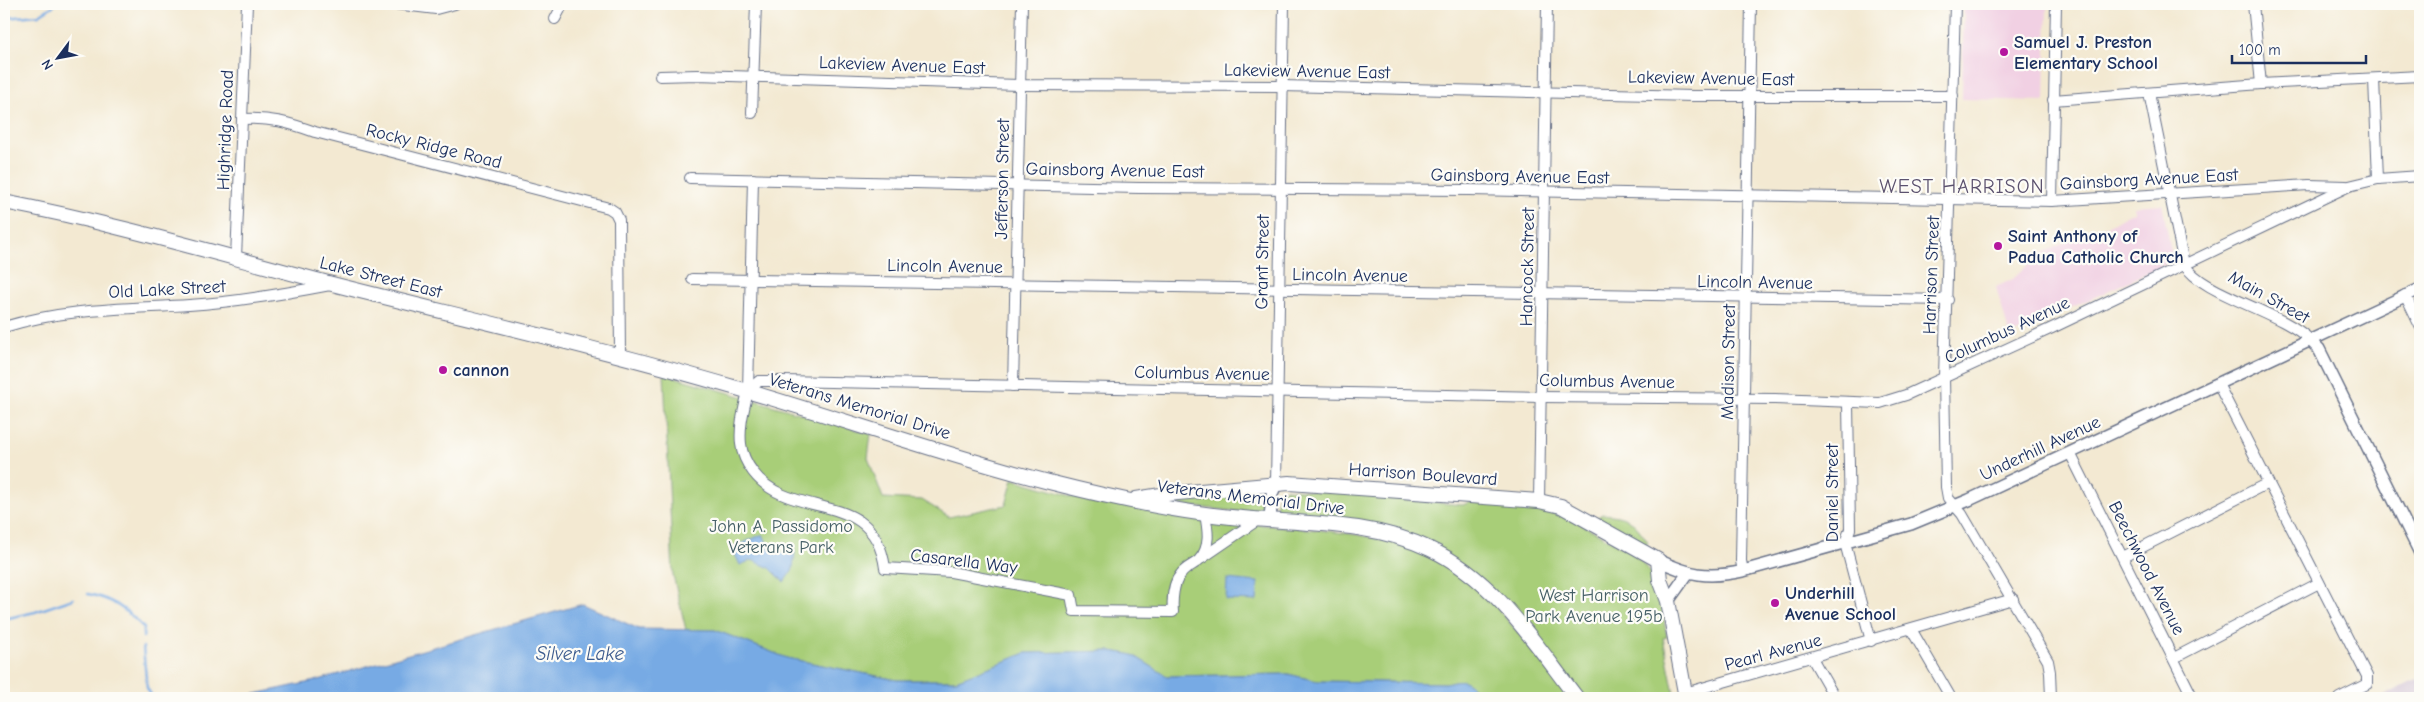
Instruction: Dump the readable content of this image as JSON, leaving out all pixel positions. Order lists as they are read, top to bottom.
{
  "streets": {
    "main road": ["Lake Street East", "Veterans Memorial Drive", "Harrison Boulevard"],
    "street": [
      "Lakeview Avenue East",
      "Highridge Road",
      "Rocky Ridge Road",
      "Gainsborg Avenue East",
      "Jefferson Street",
      "Grant Street",
      "Lincoln Avenue",
      "Hancock Street",
      "Harrison Street",
      "Old Lake Street",
      "Main Street",
      "Columbus Avenue",
      "Madison Street",
      "Underhill Avenue",
      "Daniel Street",
      "Casarella Way",
      "Beechwood Avenue",
      "Pearl Avenue"
    ]
  },
  "crossings": [
    ["Lakeview Avenue East", "Jefferson Street"],
    ["Lakeview Avenue East", "Grant Street"],
    ["Lakeview Avenue East", "Hancock Street"],
    ["Lakeview Avenue East", "Harrison Street"],
    ["Lakeview Avenue East", "Madison Street"],
    ["Highridge Road", "Rocky Ridge Road"],
    ["Highridge Road", "Lake Street East"],
    ["Rocky Ridge Road", "Lake Street East"],
    ["Gainsborg Avenue East", "Jefferson Street"],
    ["Gainsborg Avenue East", "Grant Street"],
    ["Gainsborg Avenue East", "Hancock Street"],
    ["Gainsborg Avenue East", "Harrison Street"],
    ["Gainsborg Avenue East", "Columbus Avenue"],
    ["Gainsborg Avenue East", "Madison Street"],
    ["Gainsborg Avenue East", "Casarella Way"],
    ["Jefferson Street", "Lincoln Avenue"],
    ["Jefferson Street", "Columbus Avenue"],
    ["Grant Street", "Lincoln Avenue"],
    ["Grant Street", "Columbus Avenue"],
    ["Grant Street", "Veterans Memorial Drive"],
    ["Grant Street", "Harrison Boulevard"],
    ["Lincoln Avenue", "Hancock Street"],
    ["Lincoln Avenue", "Harrison Street"],
    ["Lincoln Avenue", "Madison Street"],
    ["Lincoln Avenue", "Casarella Way"],
    ["Hancock Street", "Columbus Avenue"],
    ["Hancock Street", "Harrison Boulevard"],
    ["Harrison Street", "Columbus Avenue"],
    ["Harrison Street", "Underhill Avenue"],
    ["Harrison Street", "Pearl Avenue"],
    ["Lake Street East", "Old Lake Street"],
    ["Lake Street East", "Columbus Avenue"],
    ["Lake Street East", "Veterans Memorial Drive"],
    ["Lake Street East", "Casarella Way"],
    ["Main Street", "Columbus Avenue"],
    ["Main Street", "Underhill Avenue"],
    ["Columbus Avenue", "Madison Street"],
    ["Columbus Avenue", "Veterans Memorial Drive"],
    ["Columbus Avenue", "Daniel Street"],
    ["Columbus Avenue", "Casarella Way"],
    ["Madison Street", "Underhill Avenue"],
    ["Veterans Memorial Drive", "Harrison Boulevard"],
    ["Veterans Memorial Drive", "Casarella Way"],
    ["Underhill Avenue", "Harrison Boulevard"],
    ["Underhill Avenue", "Daniel Street"],
    ["Underhill Avenue", "Beechwood Avenue"],
    ["Daniel Street", "Pearl Avenue"]
  ],
  "districts": ["WEST HARRISON"],
  "water": ["Silver Lake"],
  "parks": ["John A. Passidomo Veterans Park", "West Harrison Park Avenue 195b"],
  "places": [
    "Samuel J. Preston Elementary School",
    "Saint Anthony of Padua Catholic Church",
    "cannon",
    "Underhill Avenue School"
  ],
  "scale_bar": "100 m",
  "north": "bottom left"
}
